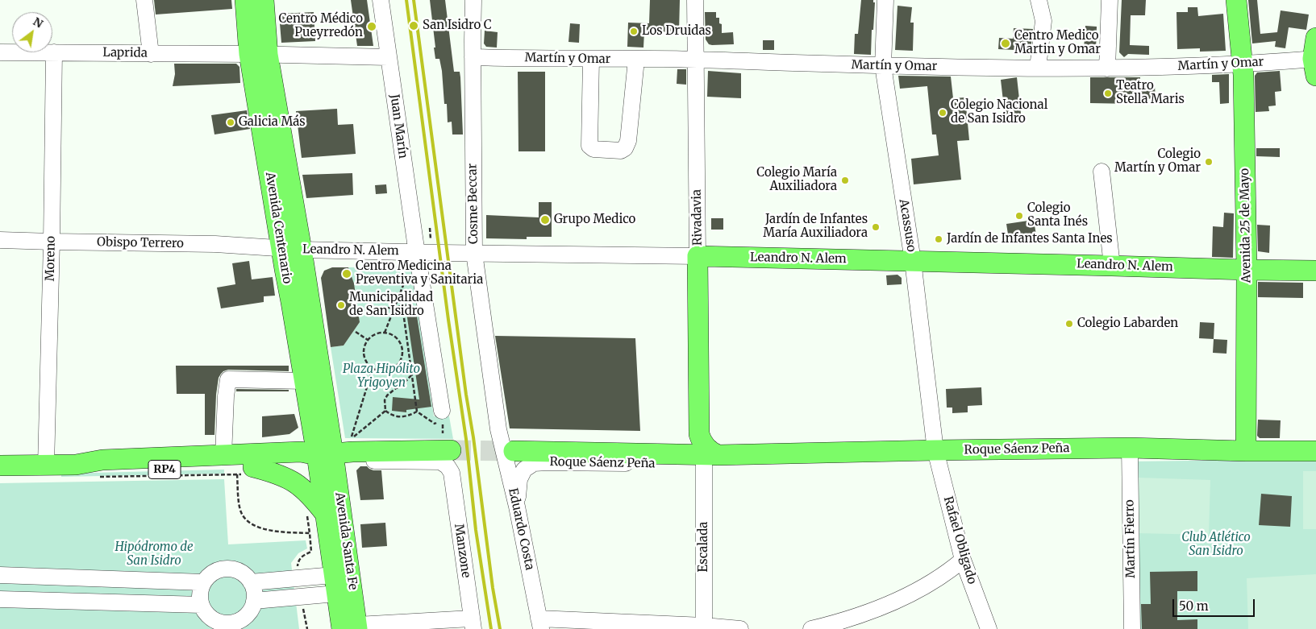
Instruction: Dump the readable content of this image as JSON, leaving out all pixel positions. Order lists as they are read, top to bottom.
{
  "streets": {
    "main road": [
      "Rivadavia",
      "Avenida 25 de Mayo",
      "Avenida Centenario",
      "Leandro N. Alem",
      "Roque Sáenz Peña",
      "RP4",
      "Avenida Santa Fe"
    ],
    "street": [
      "Laprida",
      "Martín y Omar",
      "Juan Marín",
      "Cosme Beccar",
      "Acassuso",
      "Obispo Terrero",
      "Moreno",
      "Eduardo Costa",
      "Martín Fierro",
      "Rafael Obligado",
      "Escalada",
      "Manzone"
    ]
  },
  "crossings": [
    ["Laprida", "Avenida Centenario"],
    ["Laprida", "Moreno"],
    ["Martín y Omar", "Cosme Beccar"],
    ["Martín y Omar", "Rivadavia"],
    ["Martín y Omar", "Acassuso"],
    ["Martín y Omar", "Avenida 25 de Mayo"],
    ["Juan Marín", "Leandro N. Alem"],
    ["Cosme Beccar", "Leandro N. Alem"],
    ["Cosme Beccar", "Roque Sáenz Peña"],
    ["Cosme Beccar", "Eduardo Costa"],
    ["Rivadavia", "Leandro N. Alem"],
    ["Rivadavia", "Roque Sáenz Peña"],
    ["Acassuso", "Leandro N. Alem"],
    ["Acassuso", "Roque Sáenz Peña"],
    ["Acassuso", "Rafael Obligado"],
    ["Avenida 25 de Mayo", "Leandro N. Alem"],
    ["Avenida 25 de Mayo", "Roque Sáenz Peña"],
    ["Avenida Centenario", "Obispo Terrero"],
    ["Avenida Centenario", "Leandro N. Alem"],
    ["Avenida Centenario", "RP4"],
    ["Avenida Centenario", "Avenida Santa Fe"],
    ["Avenida Centenario", "Manzone"],
    ["Obispo Terrero", "Leandro N. Alem"],
    ["Obispo Terrero", "Moreno"],
    ["Moreno", "RP4"],
    ["Roque Sáenz Peña", "Eduardo Costa"],
    ["Roque Sáenz Peña", "Martín Fierro"],
    ["Roque Sáenz Peña", "Rafael Obligado"],
    ["Roque Sáenz Peña", "Escalada"],
    ["RP4", "Avenida Santa Fe"],
    ["RP4", "Manzone"],
    ["Avenida Santa Fe", "Manzone"]
  ],
  "parks": ["Plaza Hipólito Yrigoyen", "Club Atlético San Isidro", "Hipódromo de San Isidro"],
  "places": [
    "San Isidro C",
    "Centro Médico Pueyrredón",
    "Los Druidas",
    "Centro Medico Martin y Omar",
    "Teatro Stella Maris",
    "Colegio Nacional de San Isidro",
    "Galicia Más",
    "Colegio Martín y Omar",
    "Colegio María Auxiliadora",
    "Colegio Santa Inés",
    "Grupo Medico",
    "Jardín de Infantes María Auxiliadora",
    "Jardín de Infantes Santa Ines",
    "Centro Medicina Preventiva y Sanitaria",
    "Municipalidad de San Isidro",
    "Colegio Labarden"
  ],
  "scale_bar": "50 m",
  "north": "top right"
}
